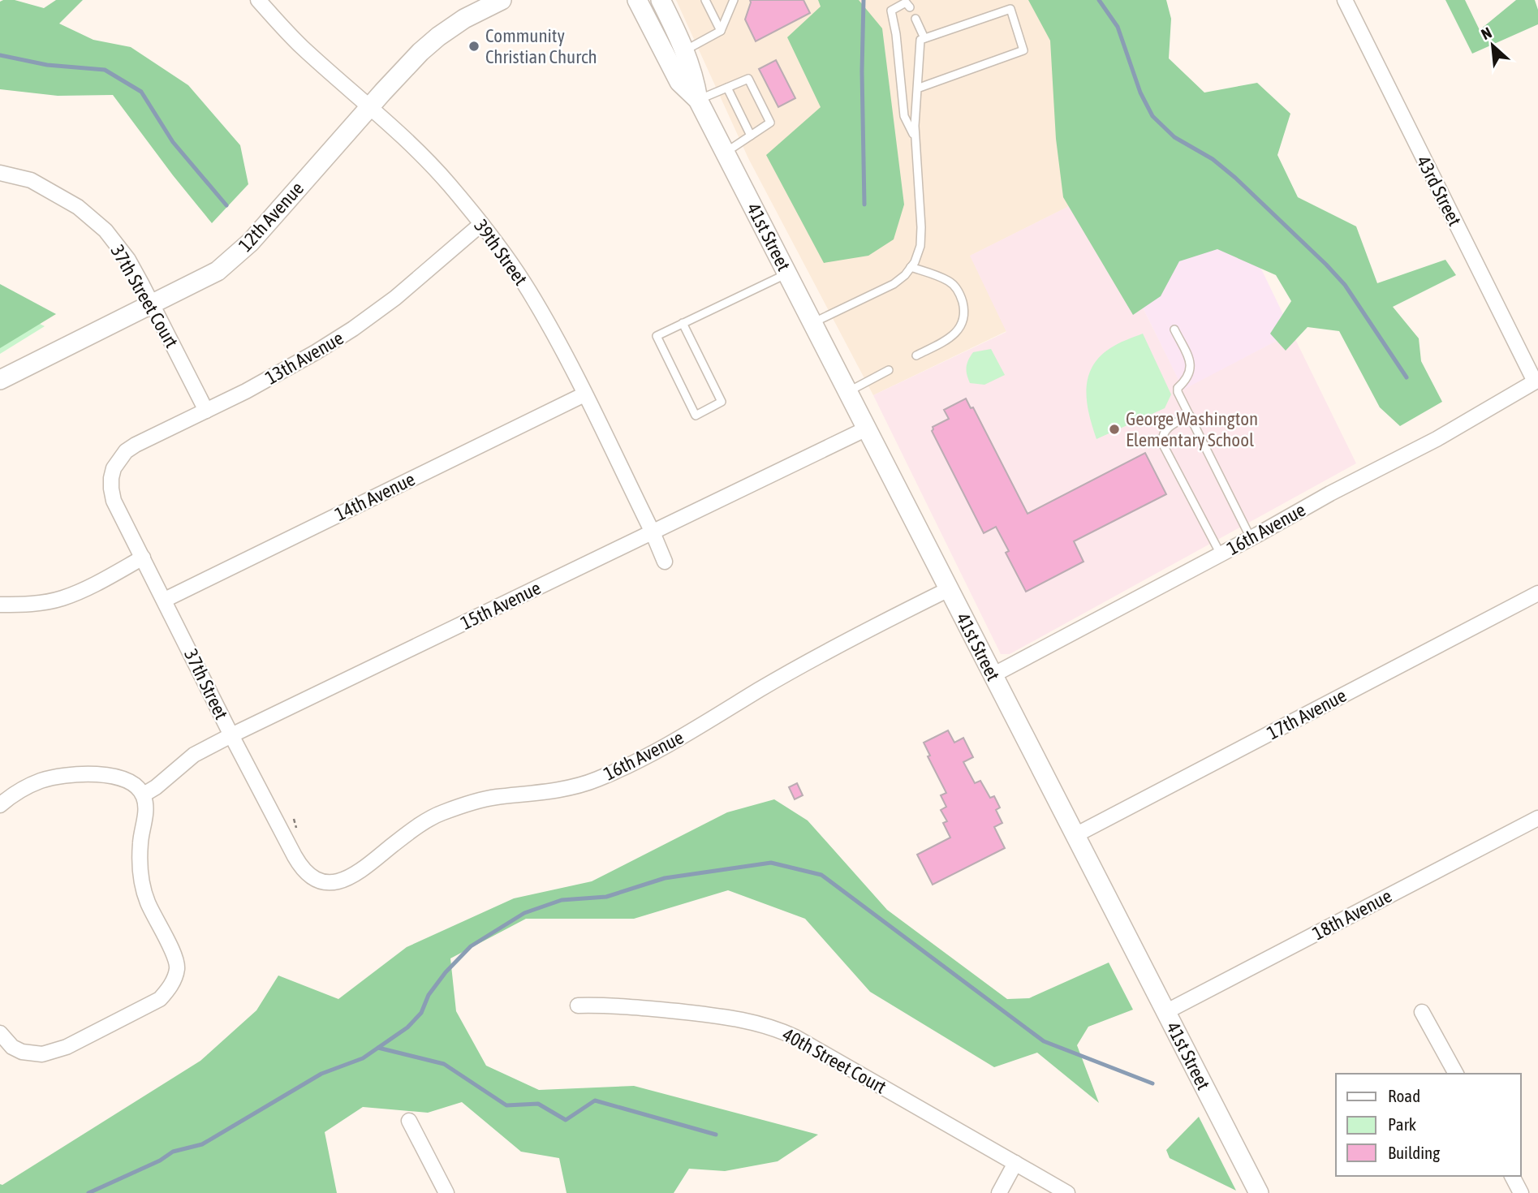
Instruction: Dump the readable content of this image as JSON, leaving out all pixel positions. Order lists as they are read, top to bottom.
{
  "streets": {
    "street": [
      "43rd Street",
      "12th Avenue",
      "41st Street",
      "39th Street",
      "37th Street Court",
      "13th Avenue",
      "14th Avenue",
      "16th Avenue",
      "15th Avenue",
      "37th Street",
      "17th Avenue",
      "18th Avenue",
      "40th Street Court"
    ]
  },
  "crossings": [
    ["43rd Street", "16th Avenue"],
    ["12th Avenue", "39th Street"],
    ["12th Avenue", "37th Street Court"],
    ["41st Street", "16th Avenue"],
    ["41st Street", "15th Avenue"],
    ["41st Street", "17th Avenue"],
    ["41st Street", "18th Avenue"],
    ["39th Street", "13th Avenue"],
    ["39th Street", "14th Avenue"],
    ["39th Street", "15th Avenue"],
    ["37th Street Court", "13th Avenue"],
    ["13th Avenue", "37th Street"],
    ["14th Avenue", "37th Street"],
    ["16th Avenue", "37th Street"],
    ["15th Avenue", "37th Street"]
  ],
  "places": ["Community Christian Church", "George Washington Elementary School"],
  "legend": ["Road", "Park", "Building"],
  "north": "top left"
}
